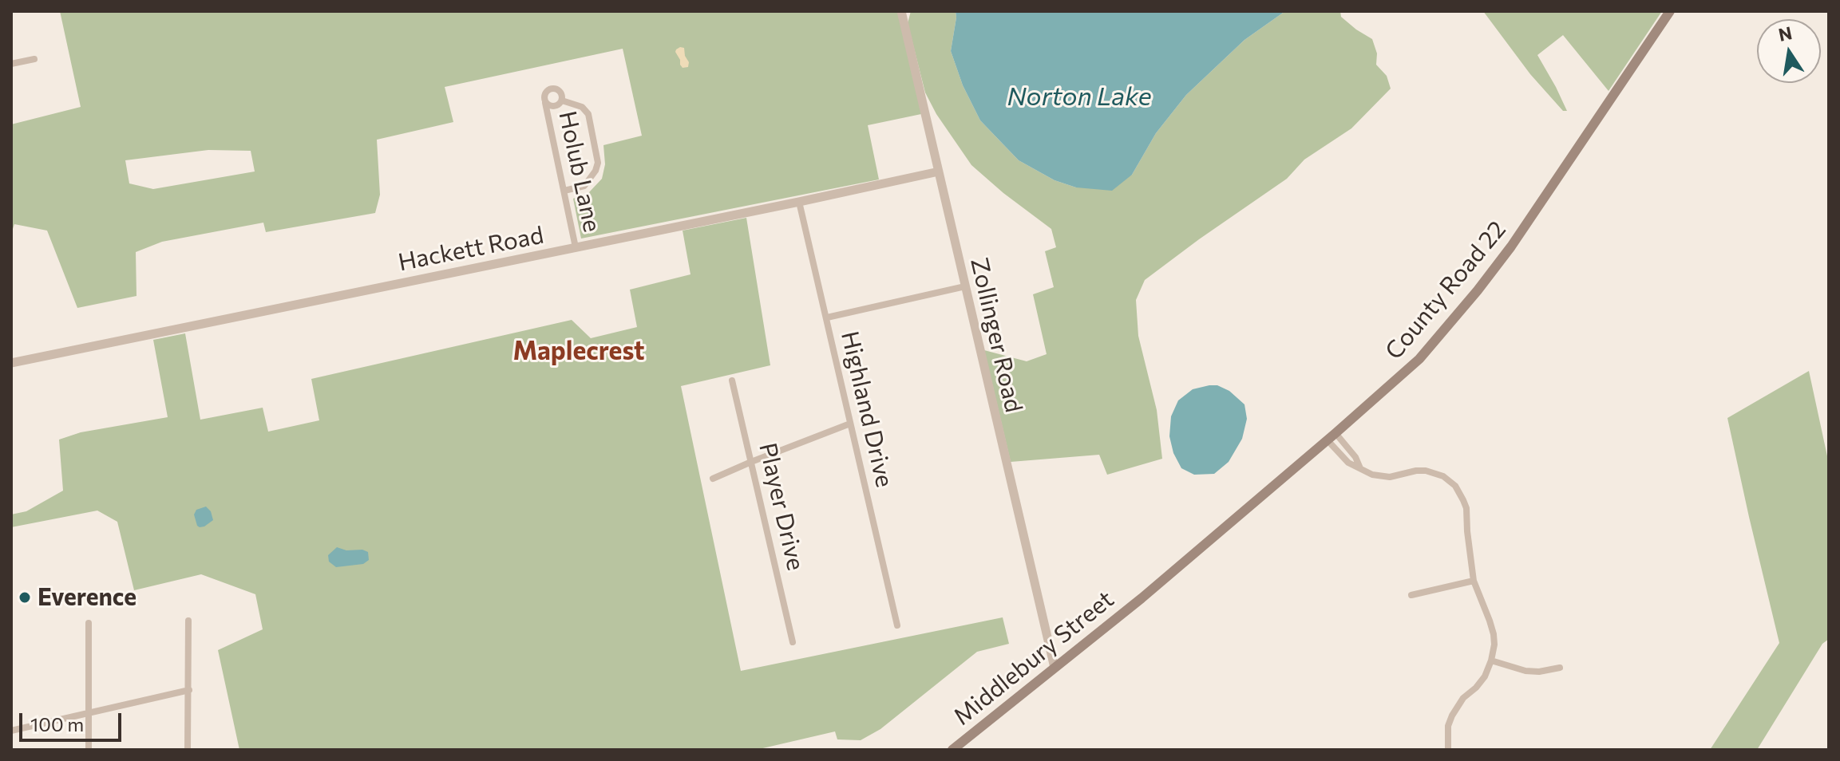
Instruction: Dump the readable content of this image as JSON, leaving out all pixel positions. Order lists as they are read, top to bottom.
{
  "streets": {
    "main road": ["County Road 22", "Middlebury Street"],
    "street": [
      "Holub Lane",
      "Hackett Road",
      "Zollinger Road",
      "Highland Drive",
      "Player Drive"
    ]
  },
  "crossings": [
    ["Holub Lane", "Hackett Road"],
    ["Hackett Road", "Zollinger Road"],
    ["Hackett Road", "Highland Drive"],
    ["County Road 22", "Middlebury Street"],
    ["Zollinger Road", "Middlebury Street"]
  ],
  "districts": ["Maplecrest"],
  "water": ["Norton Lake"],
  "places": ["Everence"],
  "scale_bar": "100 m",
  "north": "top"
}
